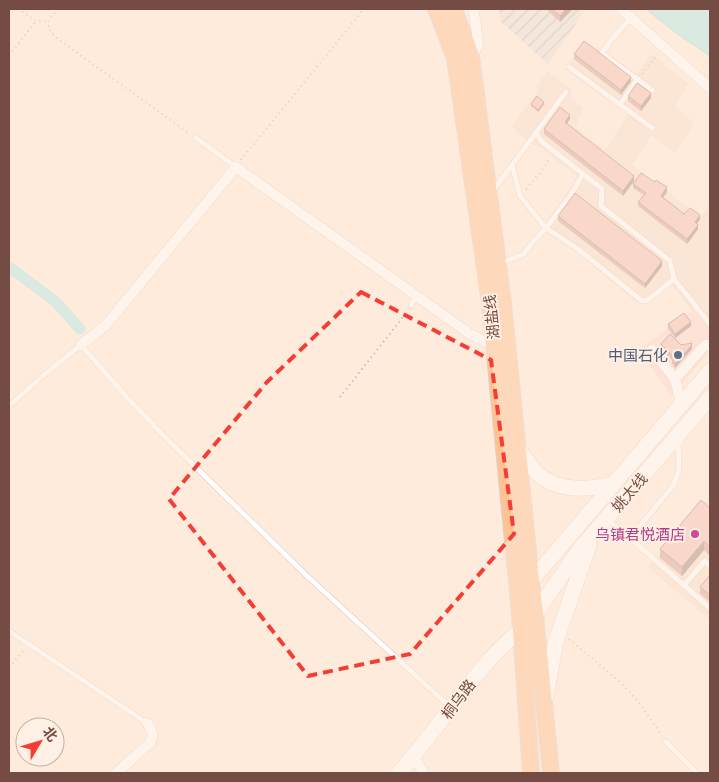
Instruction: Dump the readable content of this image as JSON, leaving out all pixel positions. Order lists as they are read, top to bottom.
{
  "streets": {
    "main road": ["湖盐线", "姚太线", "桐乌路"]
  },
  "crossings": [
    ["湖盐线", "姚太线"],
    ["湖盐线", "桐乌路"]
  ],
  "places": ["中国石化", "乌镇君悦酒店"],
  "north": "top right"
}
